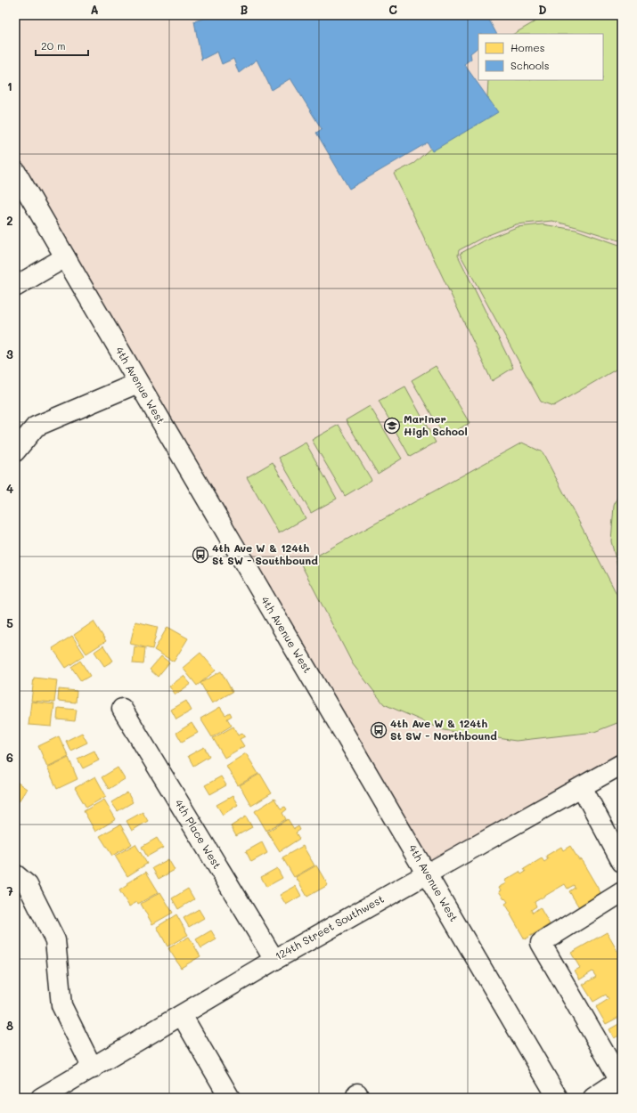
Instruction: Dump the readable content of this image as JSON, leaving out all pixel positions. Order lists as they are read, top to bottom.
{
  "streets": {
    "street": ["4th Avenue West", "4th Place West", "124th Street Southwest"]
  },
  "crossings": [
    ["4th Avenue West", "124th Street Southwest"],
    ["4th Place West", "124th Street Southwest"]
  ],
  "places": {
    "school or university": ["Mariner High School"],
    "bus stop": ["4th Ave W & 124th St SW - Southbound", "4th Ave W & 124th St SW - Northbound"]
  },
  "legend": ["Homes", "Schools"],
  "scale_bar": "20 m",
  "grid": {
    "columns": [
      "A",
      "B",
      "C",
      "D"
    ],
    "rows": [
      "1",
      "2",
      "3",
      "4",
      "5",
      "6",
      "7",
      "8"
    ]
  }
}
